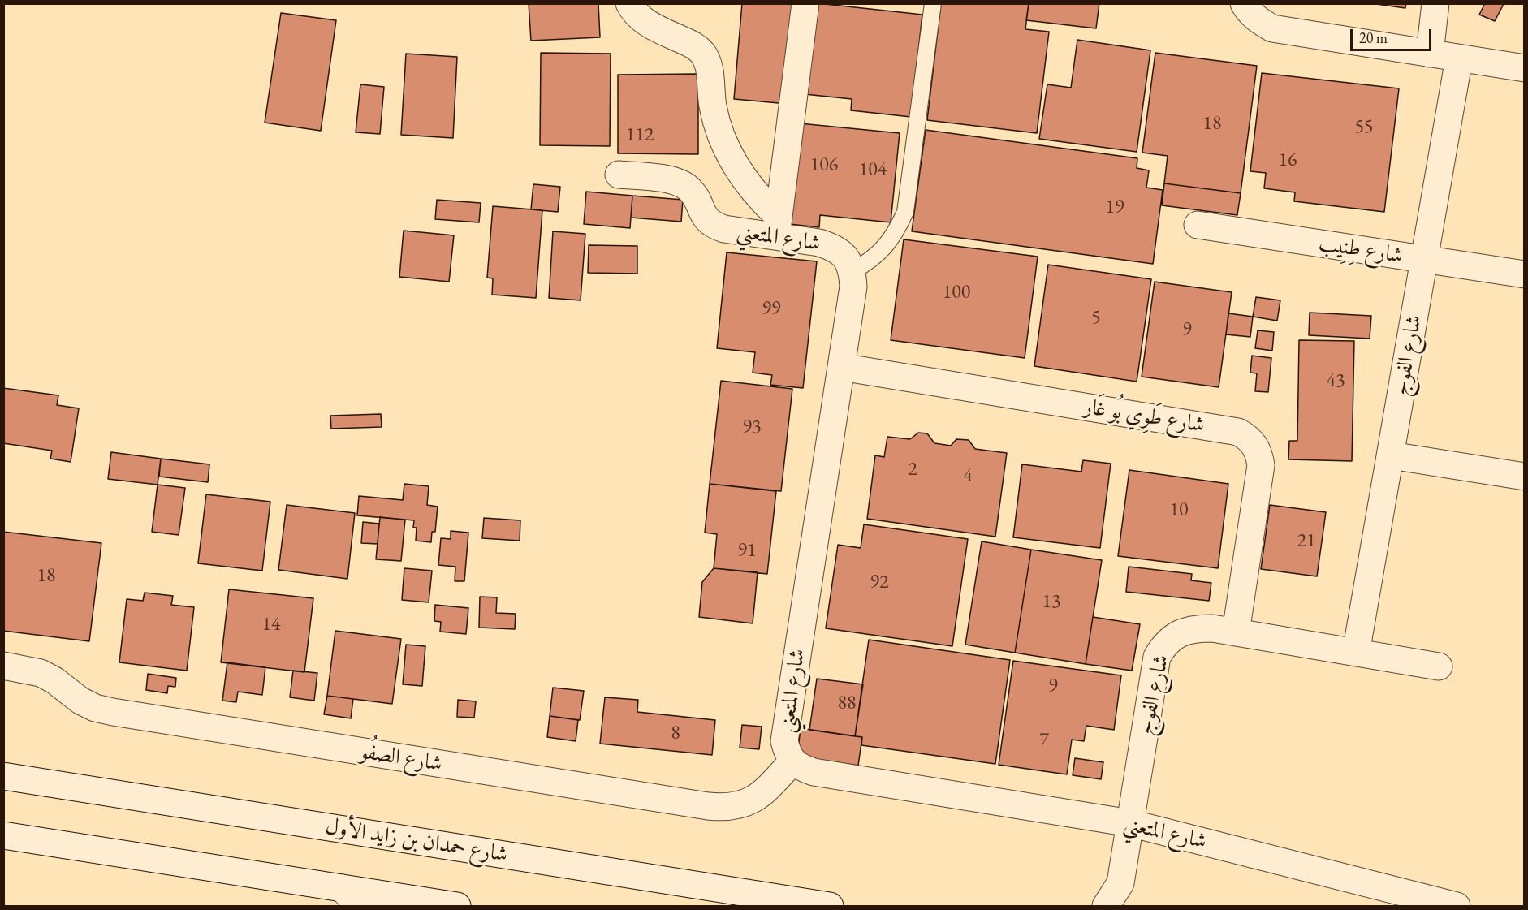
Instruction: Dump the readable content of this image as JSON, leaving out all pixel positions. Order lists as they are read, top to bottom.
{
  "streets": {
    "street": [
      "شارع المتعني",
      "شارع طِنِيب",
      "شارع الفوج",
      "شارع طَوِي بُو غَار",
      "شارع الصفُو",
      "شارع حمدان بن زايد الأول"
    ]
  },
  "crossings": [
    ["شارع المتعني", "شارع الفوج"],
    ["شارع المتعني", "شارع طَوِي بُو غَار"],
    ["شارع المتعني", "شارع الصفُو"],
    ["شارع طِنِيب", "شارع الفوج"],
    ["شارع الفوج", "شارع طَوِي بُو غَار"]
  ],
  "house_numbers": [
    "18",
    "55",
    "112",
    "16",
    "106",
    "104",
    "19",
    "100",
    "99",
    "5",
    "9",
    "43",
    "93",
    "2",
    "4",
    "10",
    "21",
    "91",
    "18",
    "92",
    "13",
    "14",
    "9",
    "88",
    "8",
    "7"
  ],
  "scale_bar": "20 m"
}
